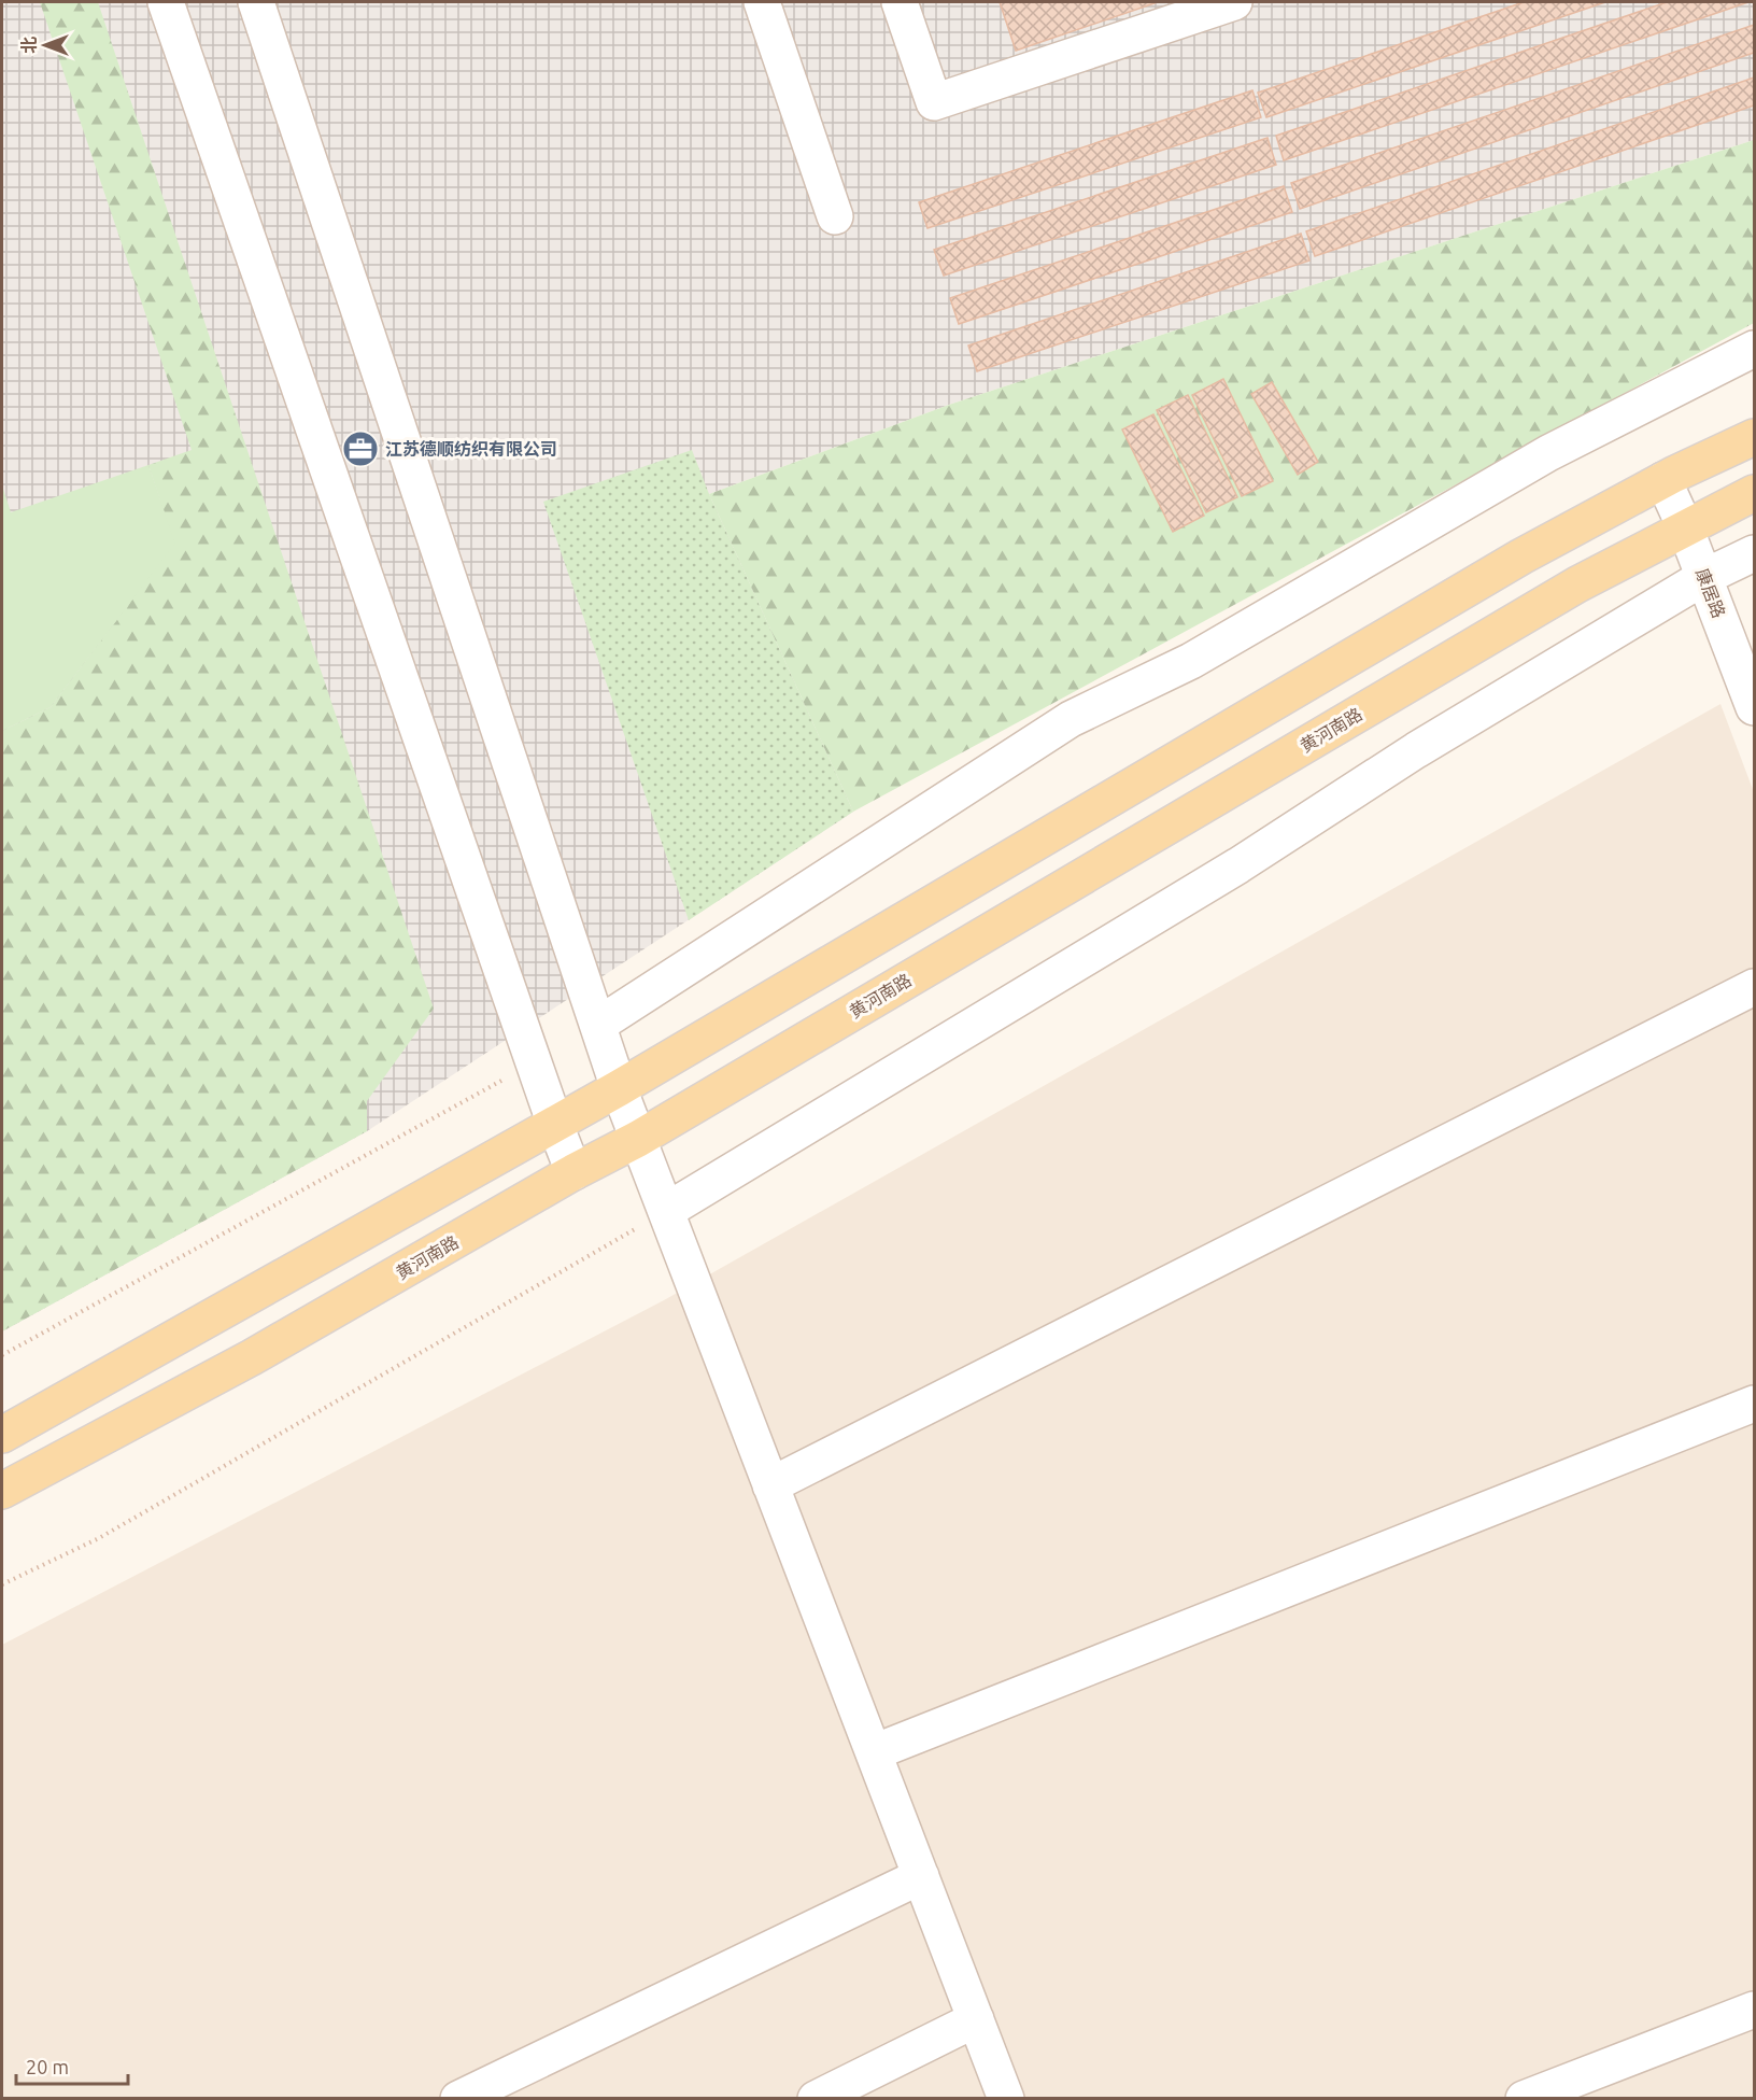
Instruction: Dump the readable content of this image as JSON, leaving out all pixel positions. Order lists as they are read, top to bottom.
{
  "streets": {
    "main road": ["黄河南路"],
    "street": ["康居路"]
  },
  "crossings": [
    ["康居路", "黄河南路"]
  ],
  "places": {
    "office": ["江苏德顺纺织有限公司"]
  },
  "scale_bar": "20 m",
  "north": "left"
}
